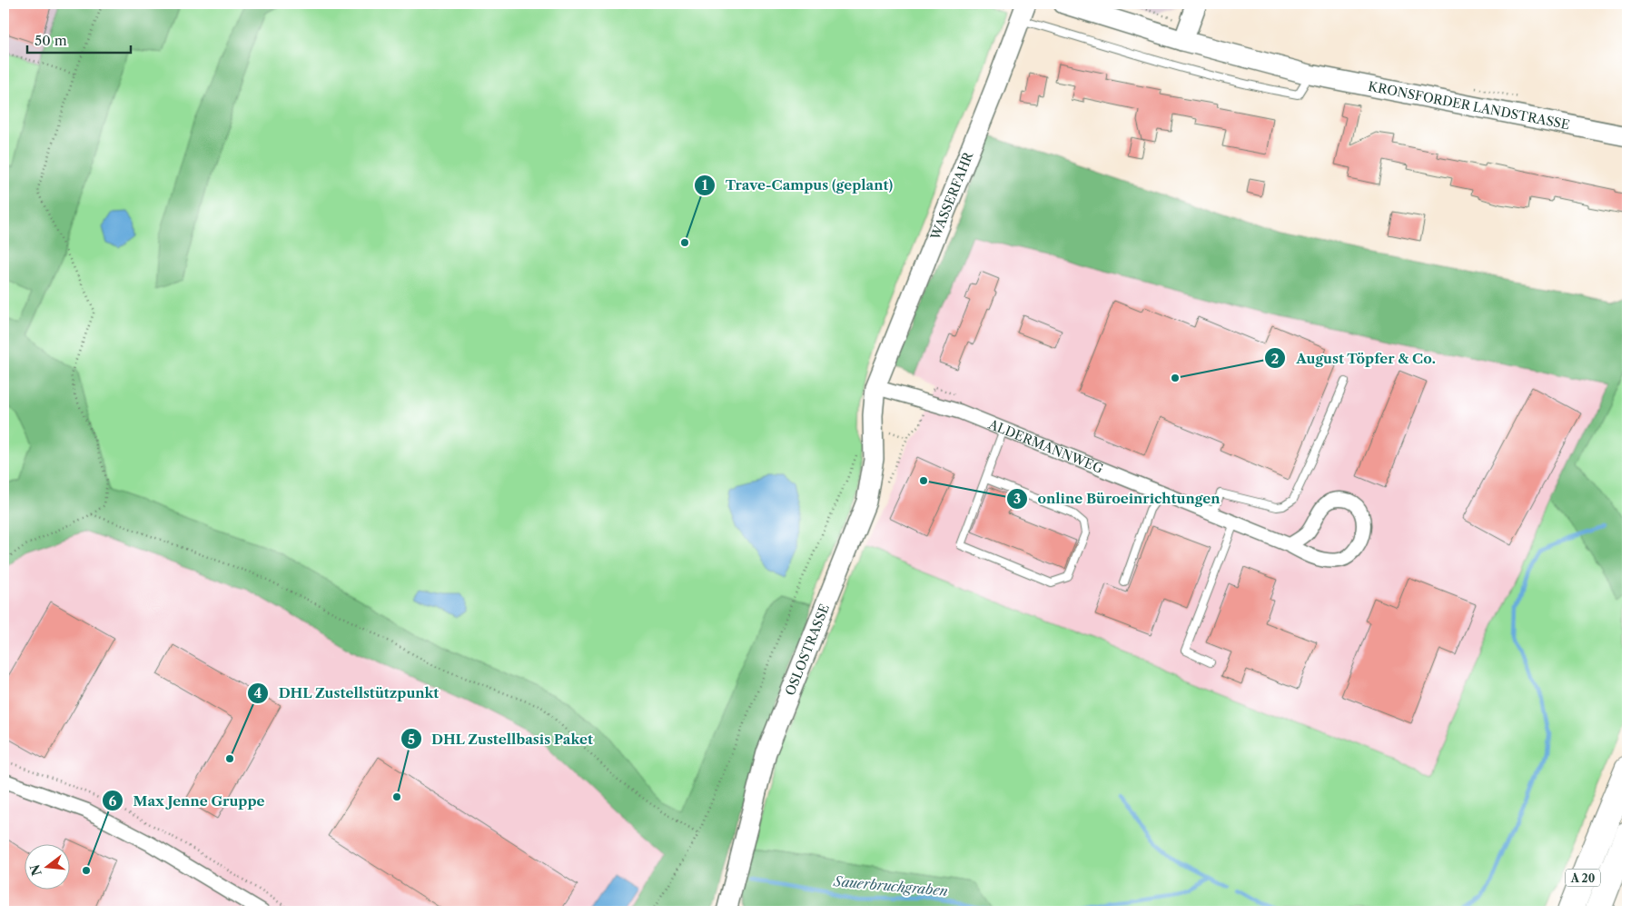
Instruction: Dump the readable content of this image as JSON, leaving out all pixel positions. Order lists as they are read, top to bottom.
{
  "streets": {
    "highway": ["A 20"],
    "street": [
      "KRONSFORDER LANDSTRASSE",
      "WASSERFAHR",
      "ALDERMANNWEG",
      "OSLOSTRASSE"
    ]
  },
  "crossings": [
    ["WASSERFAHR", "ALDERMANNWEG"],
    ["WASSERFAHR", "OSLOSTRASSE"],
    ["ALDERMANNWEG", "OSLOSTRASSE"]
  ],
  "water": ["Sauerbruchgraben"],
  "places": [
    "Trave-Campus (geplant)",
    "August Töpfer & Co.",
    "online Büroeinrichtungen",
    "DHL Zustellstützpunkt",
    "DHL Zustellbasis Paket",
    "Max Jenne Gruppe"
  ],
  "scale_bar": "50 m",
  "north": "left"
}
